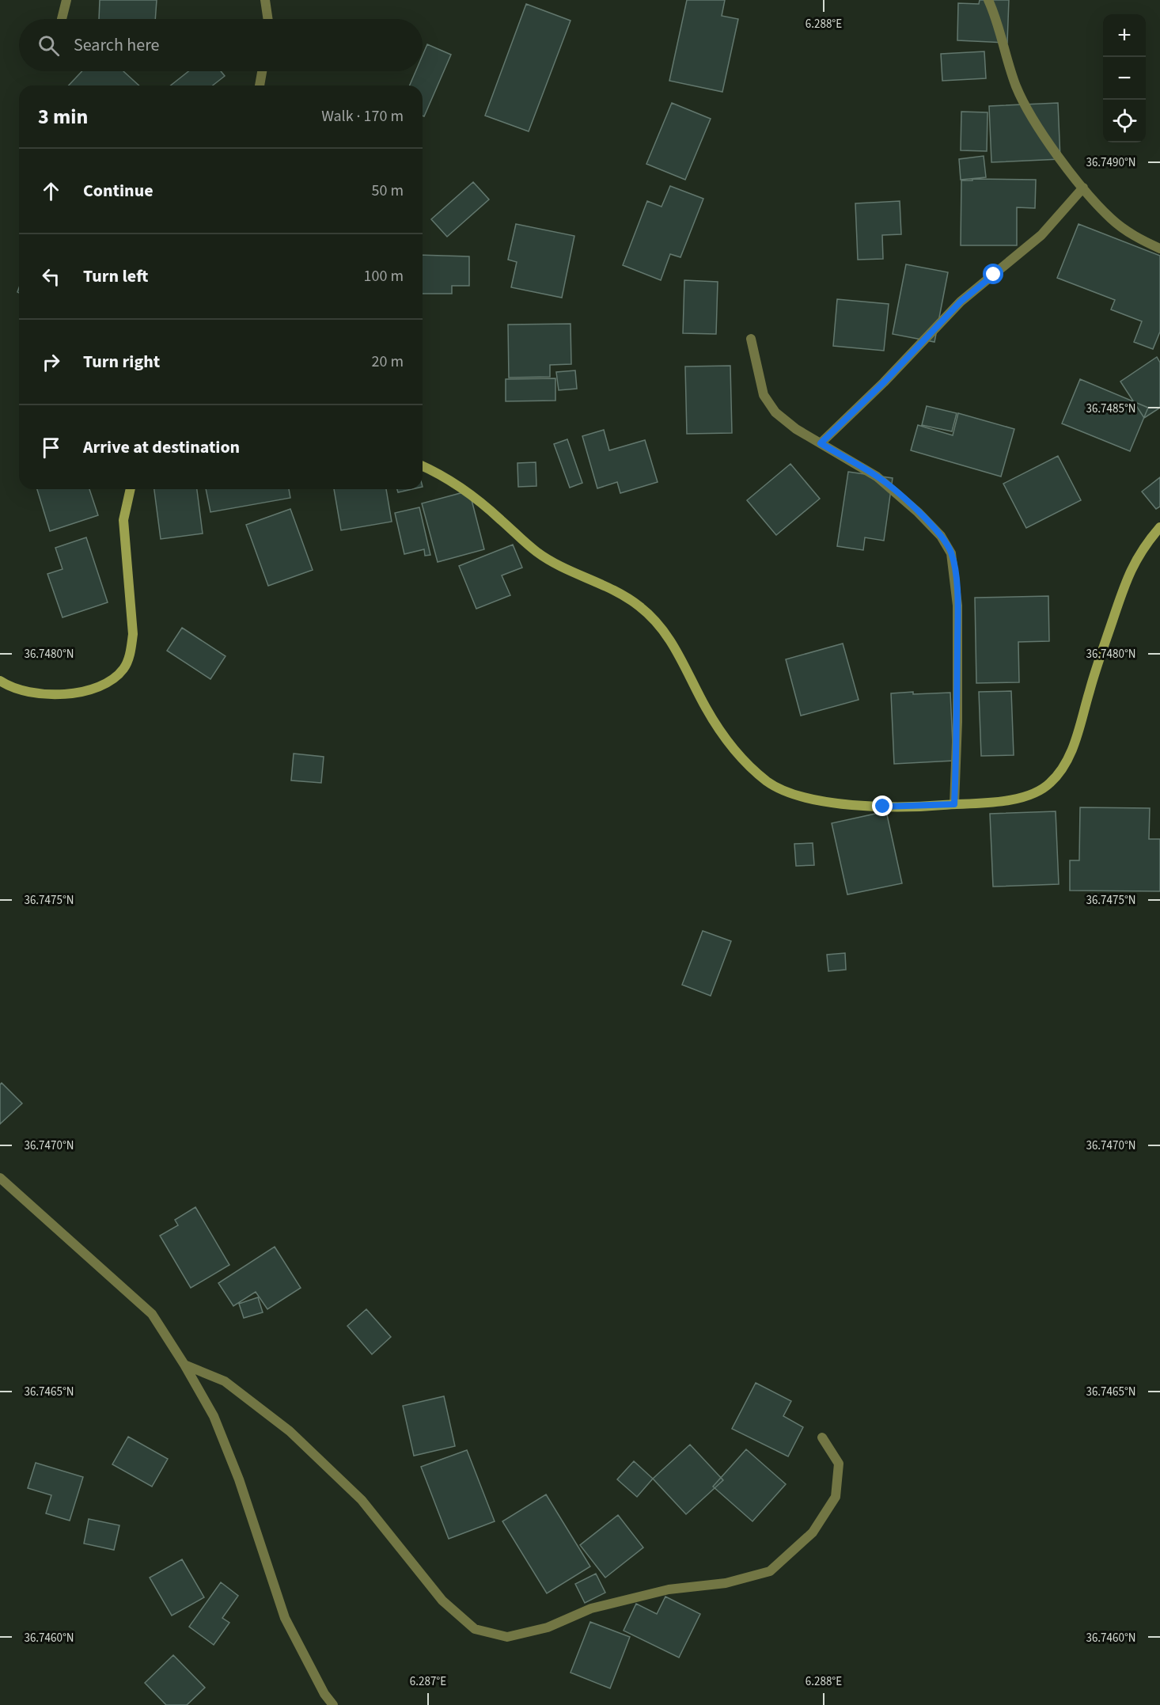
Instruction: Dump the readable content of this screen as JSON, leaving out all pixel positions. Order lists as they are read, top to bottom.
{
  "page": {
    "map_buttons": ["+", "−"],
    "search": "Search here",
    "heading": ["3 min", "Walk · 170 m"],
    "list": [
      ["Continue", "50 m"],
      ["Turn left", "100 m"],
      ["Turn right", "20 m"],
      "Arrive at destination"
    ]
  },
  "coordinates": [
    "6.288°E",
    "36.7490°N",
    "36.7485°N",
    "36.7480°N",
    "36.7475°N",
    "36.7470°N",
    "36.7465°N",
    "36.7460°N",
    "6.287°E"
  ]
}
